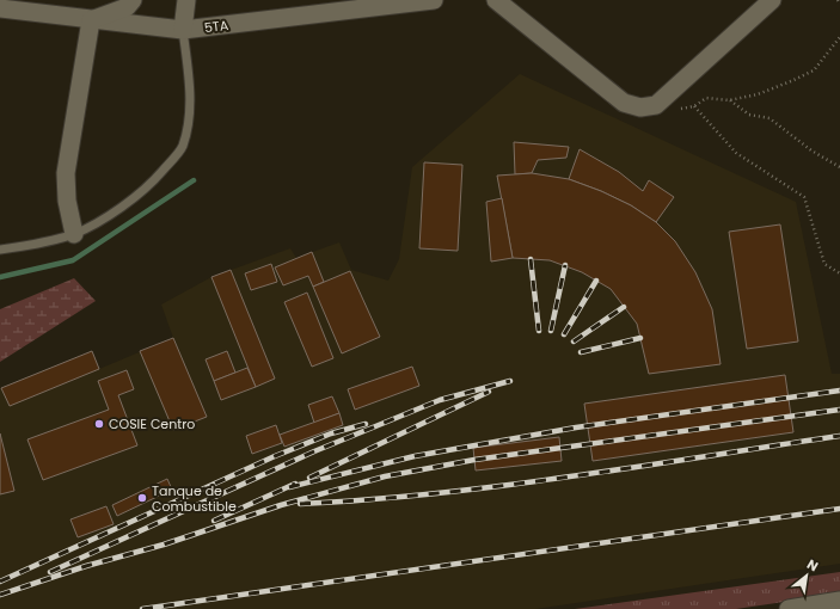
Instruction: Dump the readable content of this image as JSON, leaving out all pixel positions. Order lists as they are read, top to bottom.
{
  "streets": {
    "street": ["5TA"]
  },
  "places": ["COSIE Centro", "Tanque de Combustible"],
  "north": "top right"
}
